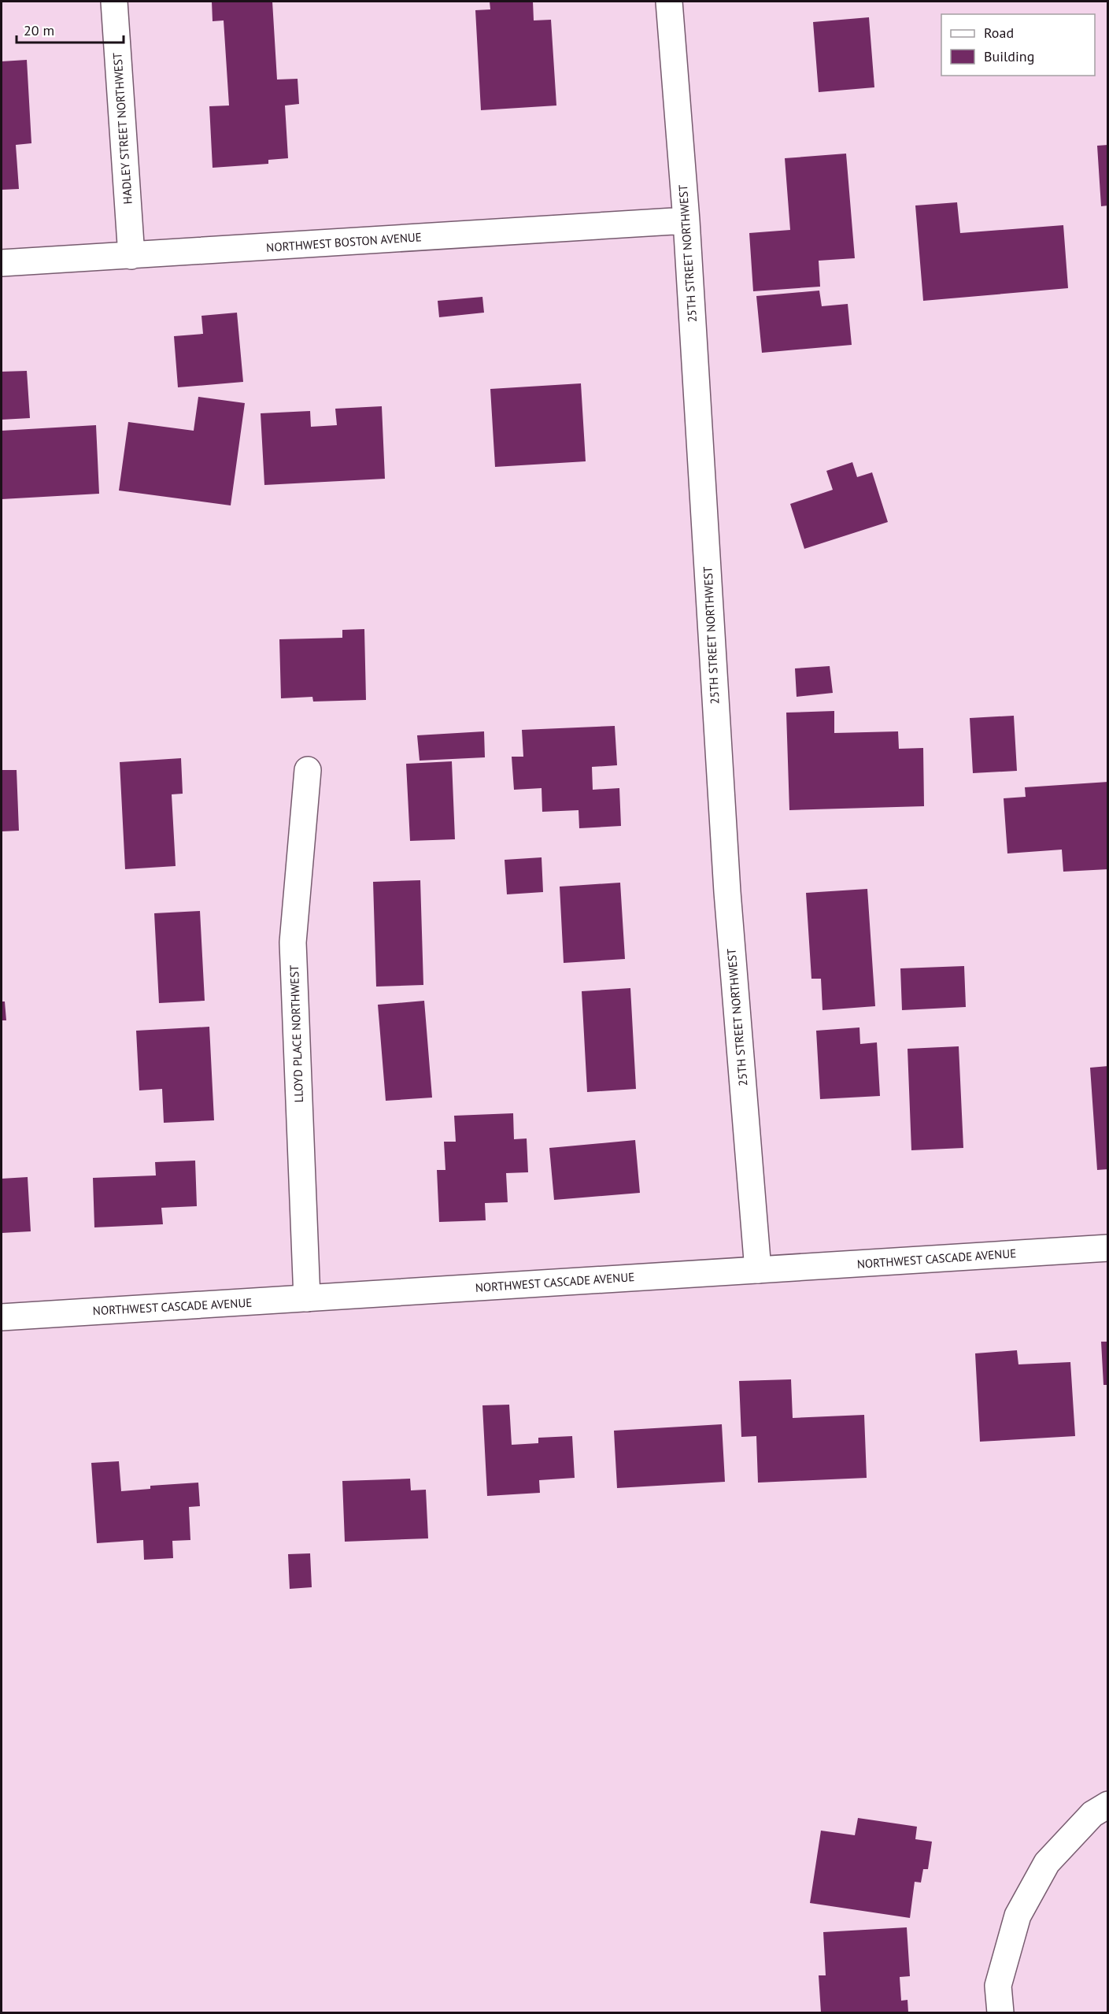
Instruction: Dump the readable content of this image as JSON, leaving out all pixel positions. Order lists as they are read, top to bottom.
{
  "streets": {
    "street": [
      "HADLEY STREET NORTHWEST",
      "NORTHWEST BOSTON AVENUE",
      "25TH STREET NORTHWEST",
      "LLOYD PLACE NORTHWEST",
      "NORTHWEST CASCADE AVENUE"
    ]
  },
  "crossings": [
    ["HADLEY STREET NORTHWEST", "NORTHWEST BOSTON AVENUE"],
    ["NORTHWEST BOSTON AVENUE", "25TH STREET NORTHWEST"],
    ["25TH STREET NORTHWEST", "NORTHWEST CASCADE AVENUE"],
    ["LLOYD PLACE NORTHWEST", "NORTHWEST CASCADE AVENUE"]
  ],
  "legend": ["Road", "Building"],
  "scale_bar": "20 m"
}
